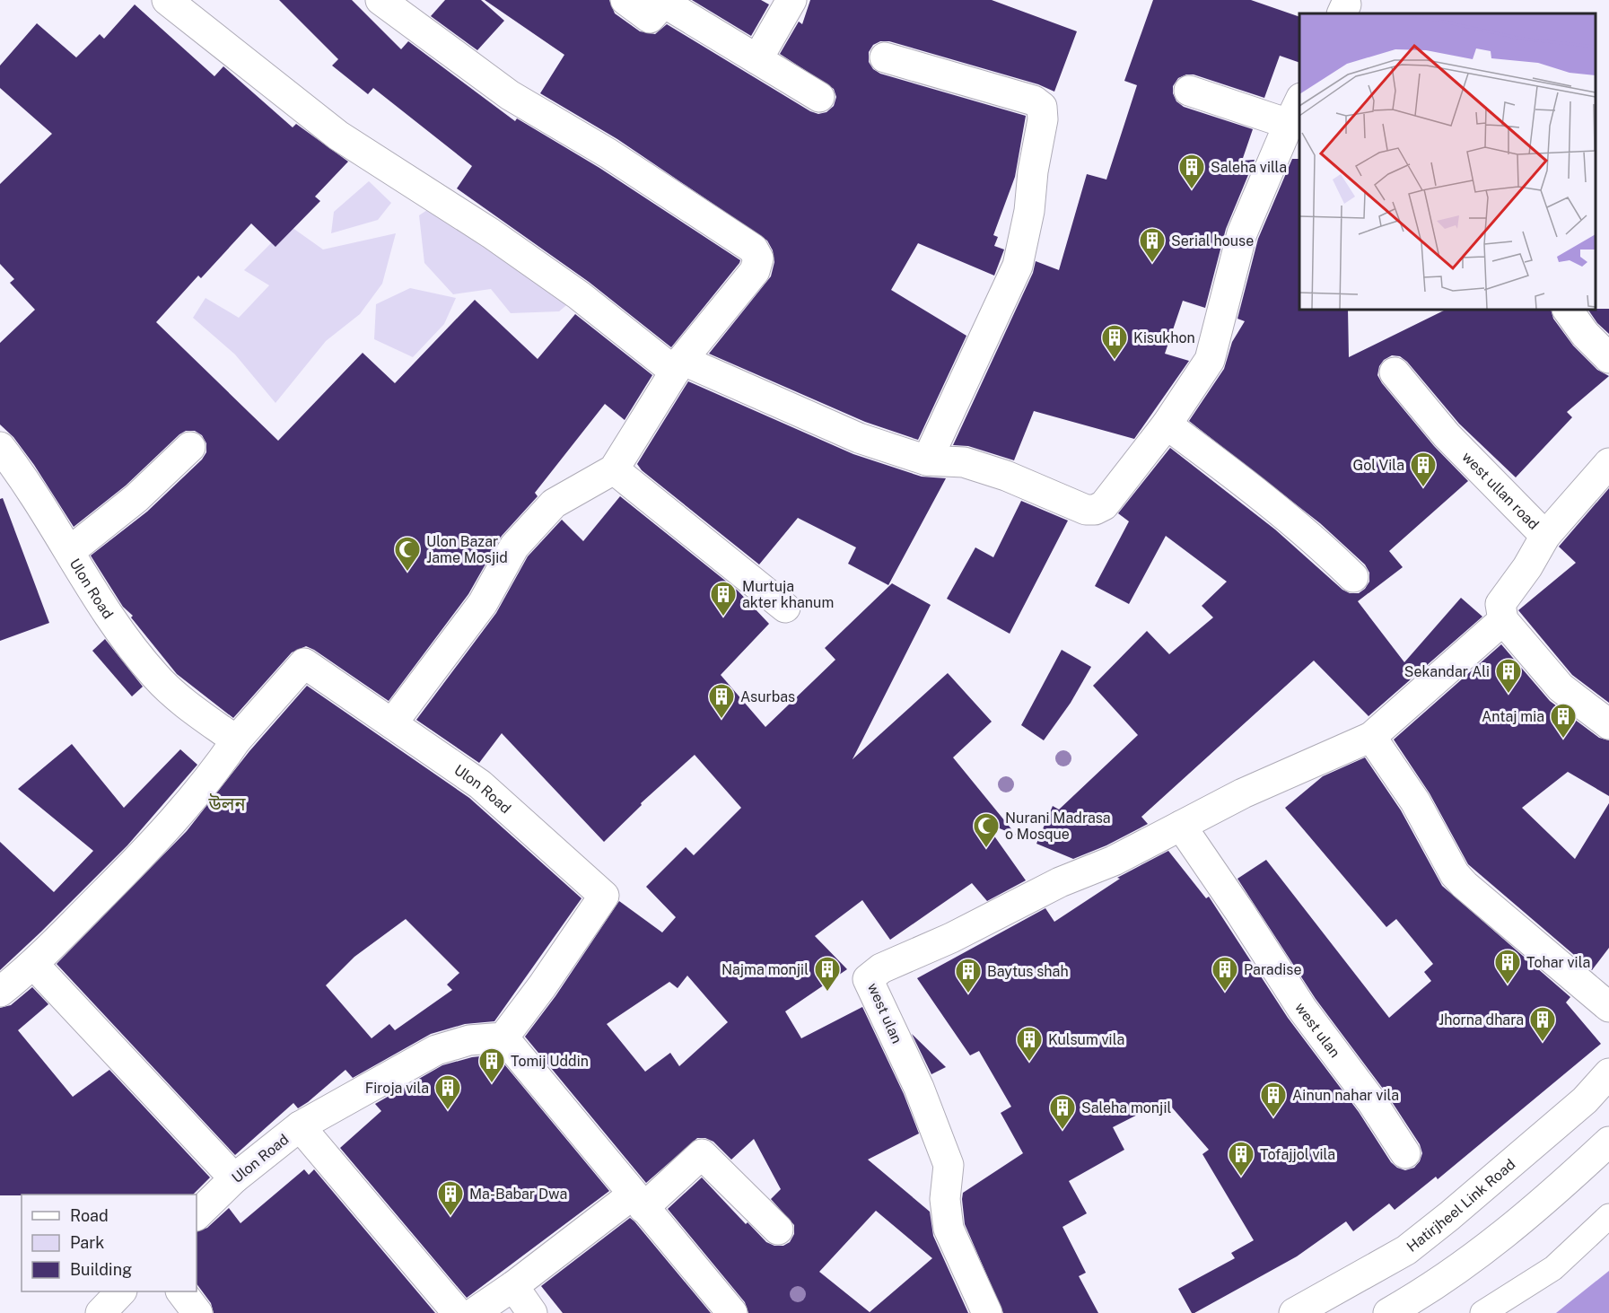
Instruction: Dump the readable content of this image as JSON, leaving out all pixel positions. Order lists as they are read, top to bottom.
{
  "streets": {
    "street": [
      "west ullan road",
      "Ulon Road",
      "west ulan",
      "Hatirjheel Link Road"
    ]
  },
  "crossings": [
    ["west ullan road", "west ulan"]
  ],
  "districts": ["উলন"],
  "places": {
    "building": [
      "Saleha villa",
      "Serial house",
      "Kisukhon",
      "Gol Vila",
      "Murtuja akter khanum",
      "Sekandar Ali",
      "Asurbas",
      "Antaj mia",
      "Tohar vila",
      "Najma monjil",
      "Paradise",
      "Baytus shah",
      "Jhorna dhara",
      "Kulsum vila",
      "Tomij Uddin",
      "Firoja vila",
      "Ainun nahar vila",
      "Saleha monjil",
      "Tofajjol vila",
      "Ma-Babar Dwa"
    ],
    "mosque": ["Ulon Bazar Jame Mosjid", "Nurani Madrasa o Mosque"]
  },
  "legend": ["Road", "Park", "Building"]
}
